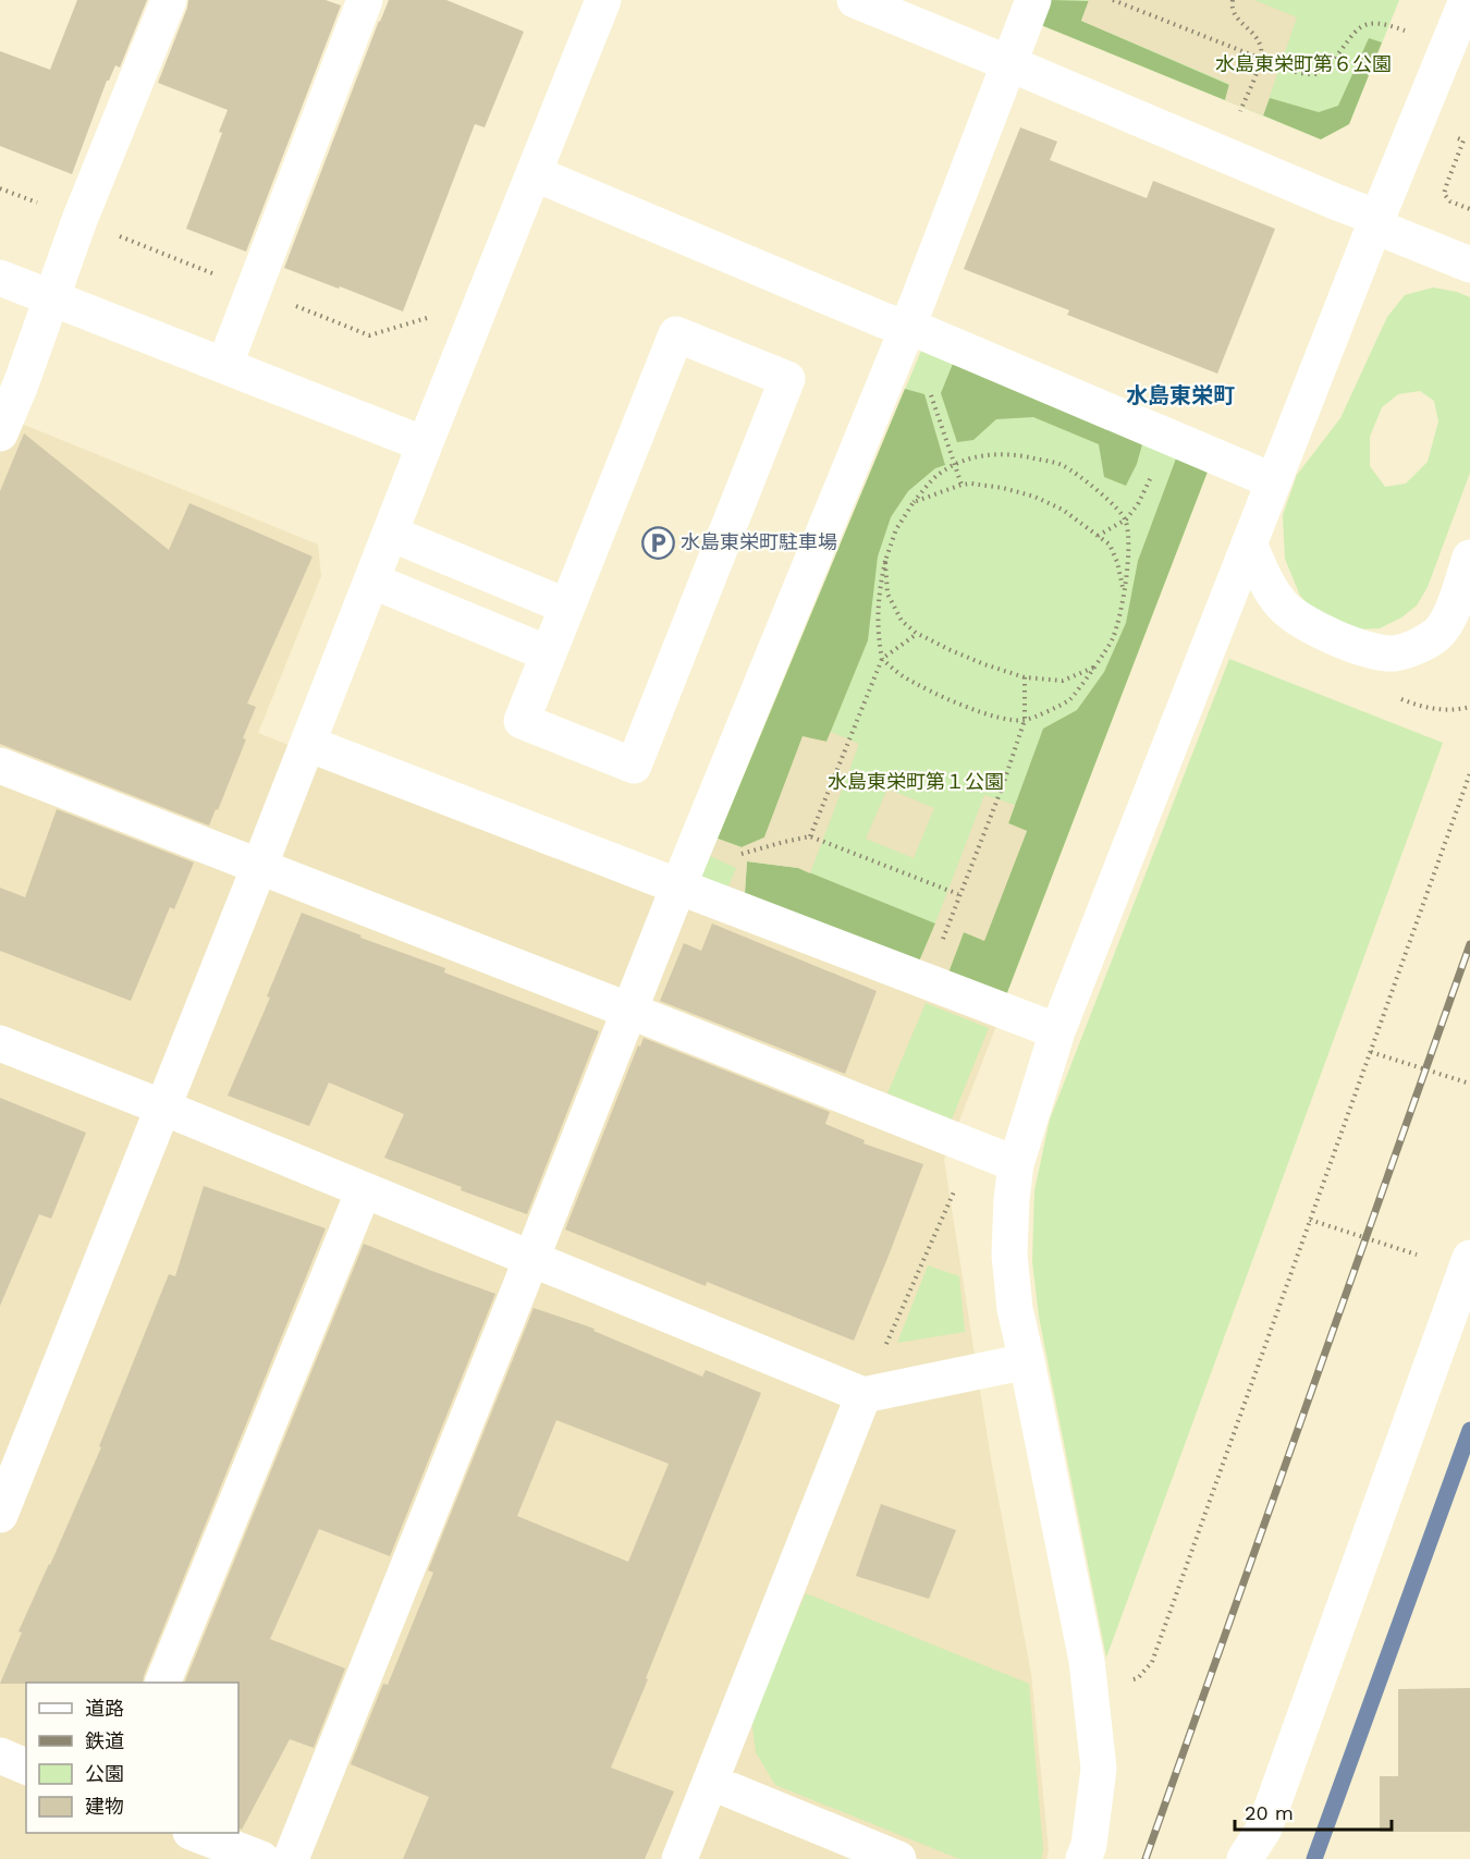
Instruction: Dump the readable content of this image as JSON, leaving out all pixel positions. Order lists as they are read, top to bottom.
{
  "districts": ["水島東栄町"],
  "parks": ["水島東栄町第６公園", "水島東栄町第１公園"],
  "places": {
    "parking": ["水島東栄町駐車場"]
  },
  "legend": [
    "道路",
    "鉄道",
    "公園",
    "建物"
  ],
  "scale_bar": "20 m"
}
